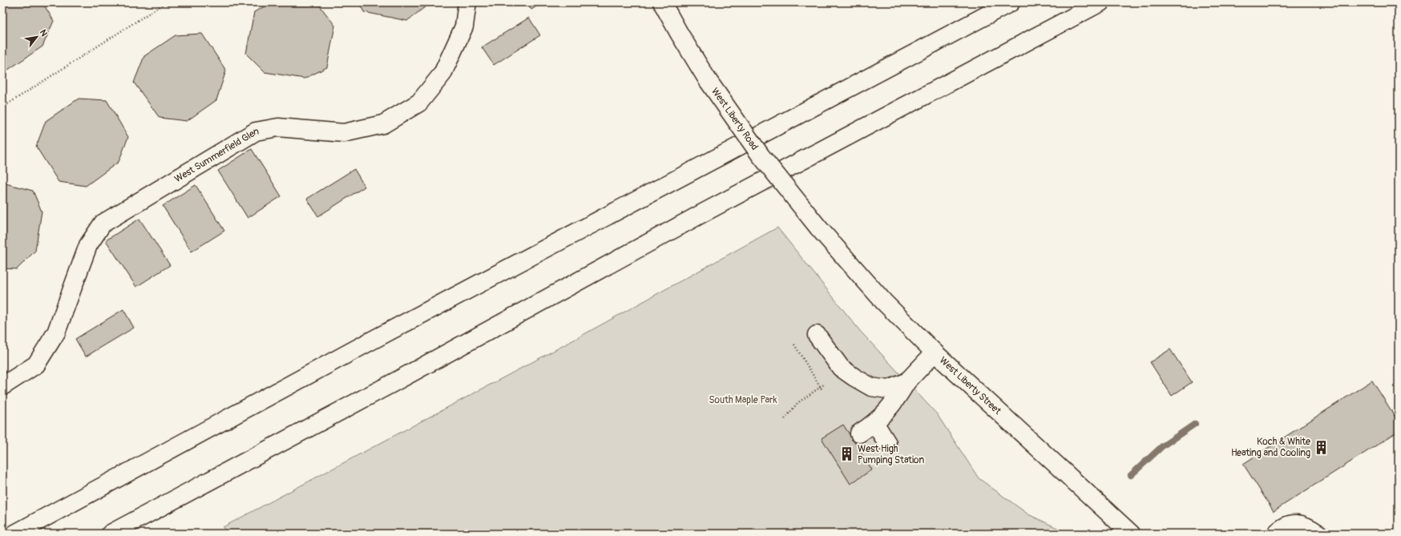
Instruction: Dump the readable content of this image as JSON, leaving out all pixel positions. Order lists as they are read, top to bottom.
{
  "streets": {
    "main road": ["West Liberty Road", "West Summerfield Glen", "West Liberty Street"]
  },
  "crossings": [
    ["West Liberty Road", "West Liberty Street"]
  ],
  "parks": ["South Maple Park"],
  "places": {
    "building": ["Koch & White Heating and Cooling", "West High Pumping Station"]
  },
  "north": "top right"
}
